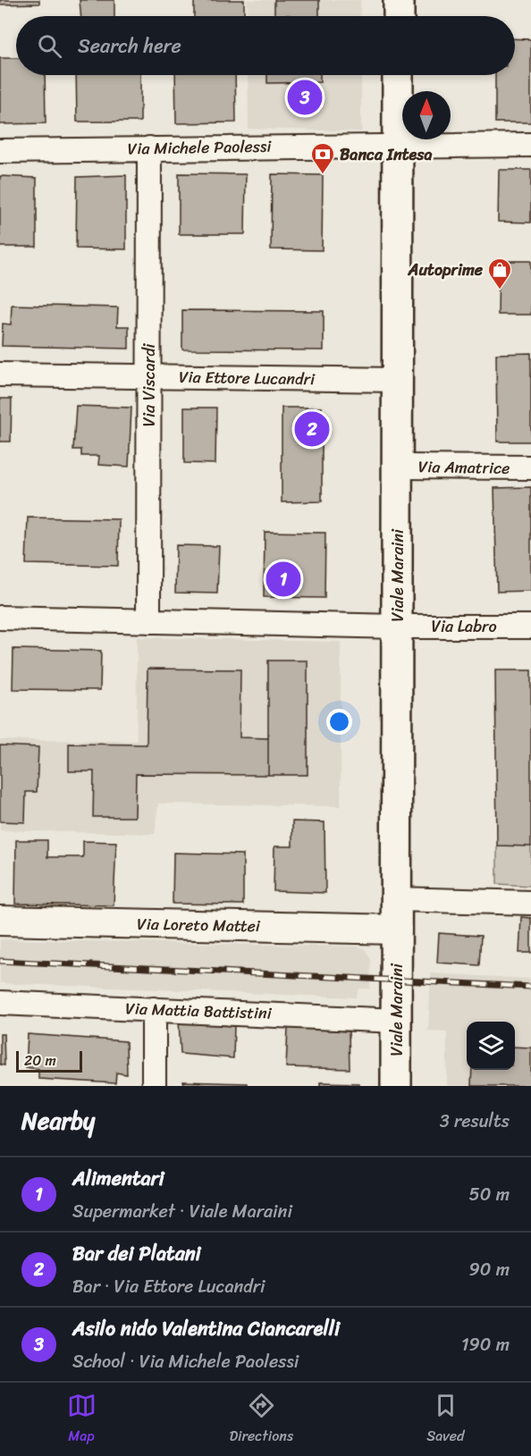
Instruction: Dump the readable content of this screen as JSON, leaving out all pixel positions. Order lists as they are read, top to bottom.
{
  "streets": {
    "main road": ["Viale Maraini"],
    "street": [
      "Via Michele Paolessi",
      "Via Ettore Lucandri",
      "Via Viscardi",
      "Via Amatrice",
      "Via Labro",
      "Via Loreto Mattei",
      "Via Mattia Battistini"
    ]
  },
  "crossings": [
    ["Via Michele Paolessi", "Via Viscardi"],
    ["Via Michele Paolessi", "Viale Maraini"],
    ["Via Ettore Lucandri", "Via Viscardi"],
    ["Via Ettore Lucandri", "Viale Maraini"],
    ["Via Viscardi", "Via Labro"],
    ["Via Amatrice", "Viale Maraini"],
    ["Viale Maraini", "Via Labro"],
    ["Viale Maraini", "Via Loreto Mattei"],
    ["Viale Maraini", "Via Mattia Battistini"]
  ],
  "places": {
    "bank": ["Banca Intesa"],
    "shop": ["Autoprime"]
  },
  "scale_bar": "20 m",
  "north": "top",
  "page": {
    "search": "Search here",
    "pins": ["3", "2", "1"],
    "scale": "20 m",
    "heading": ["Nearby", "3 results"],
    "list": [
      {
        "mark": "1",
        "name": "Alimentari",
        "note": "Supermarket · Viale Maraini",
        "value": "50 m"
      },
      {
        "mark": "2",
        "name": "Bar dei Platani",
        "note": "Bar · Via Ettore Lucandri",
        "value": "90 m"
      },
      {
        "mark": "3",
        "name": "Asilo nido Valentina Ciancarelli",
        "note": "School · Via Michele Paolessi",
        "value": "190 m"
      }
    ],
    "nav": ["Map", "Directions", "Saved"]
  }
}
